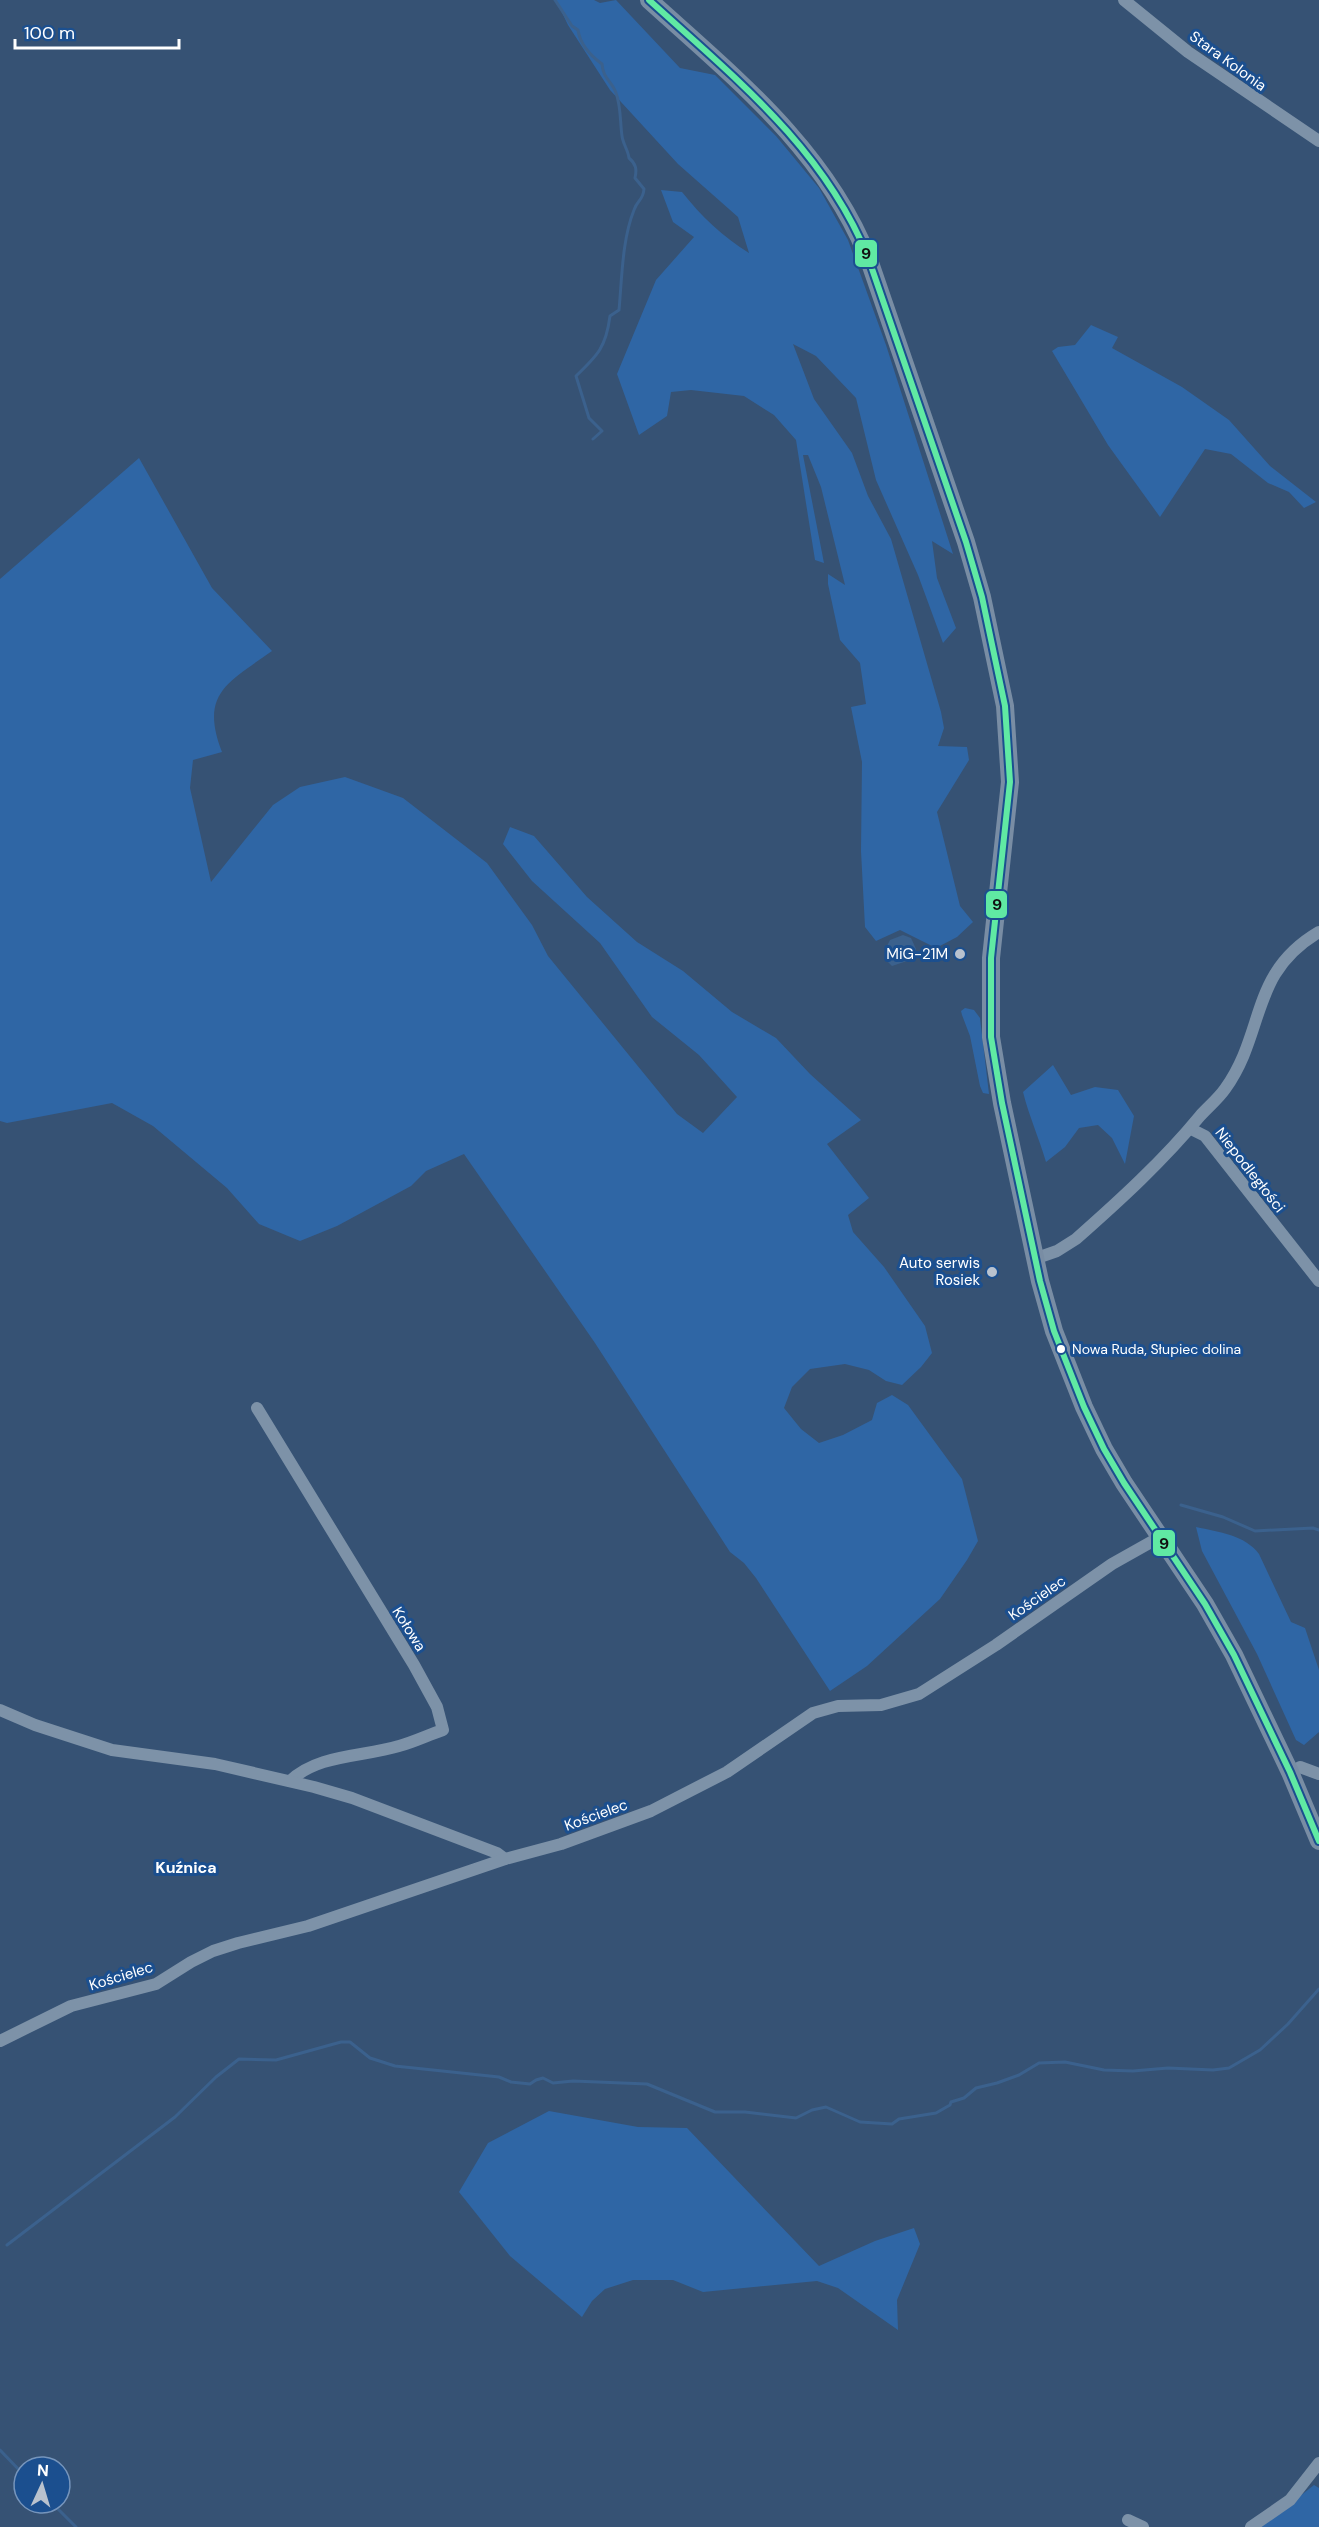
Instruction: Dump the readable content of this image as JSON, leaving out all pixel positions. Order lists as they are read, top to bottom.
{
  "streets": {
    "street": [
      "Stara Kolonia",
      "Niepodległości",
      "Kościelec",
      "Kołowa"
    ]
  },
  "districts": ["Kuźnica"],
  "places": ["MiG-21M", "Auto serwis Rosiek", "Nowa Ruda, Słupiec dolina"],
  "lines": ["transit line 9"],
  "scale_bar": "100 m",
  "north": "top"
}
